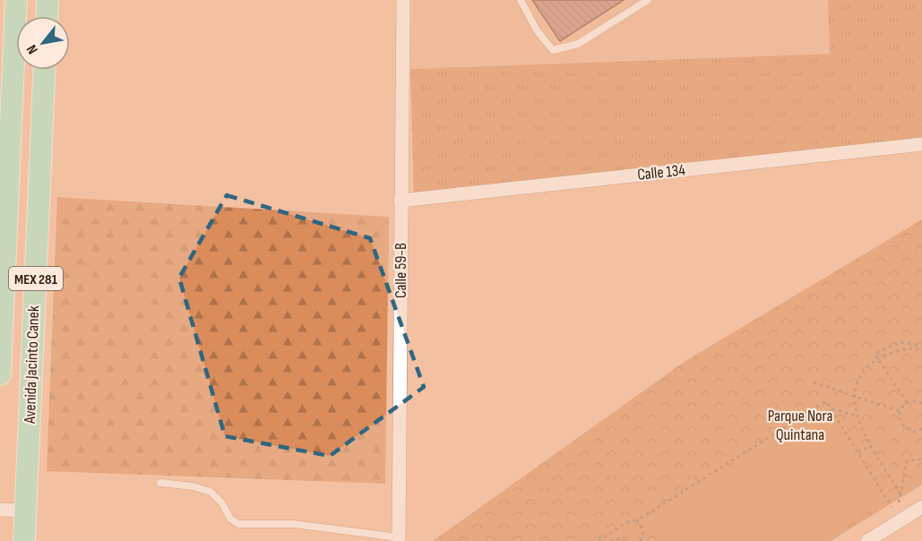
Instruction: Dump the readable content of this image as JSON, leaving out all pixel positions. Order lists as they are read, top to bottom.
{
  "streets": {
    "main road": ["MEX 281", "Avenida Jacinto Canek"],
    "street": ["Calle 134", "Calle 59-B"]
  },
  "crossings": [
    ["Calle 134", "Calle 59-B"]
  ],
  "parks": ["Parque Nora Quintana"],
  "north": "bottom left"
}
